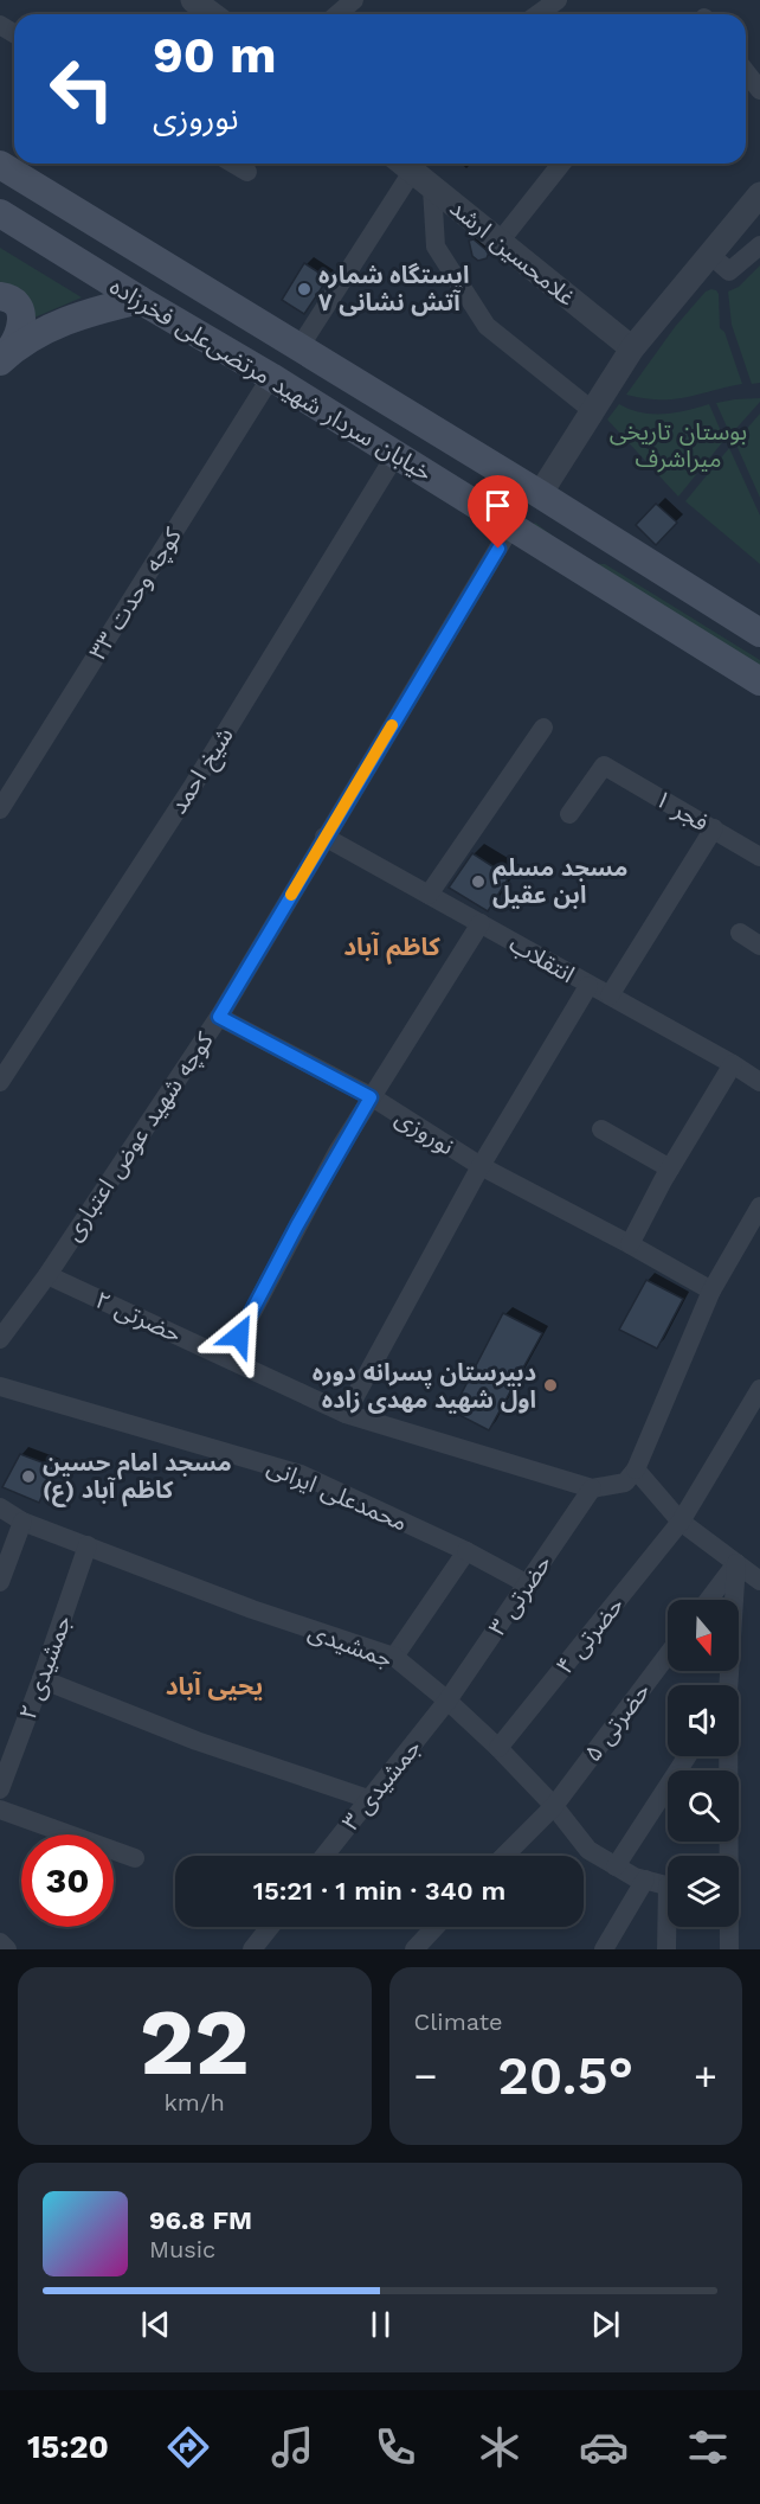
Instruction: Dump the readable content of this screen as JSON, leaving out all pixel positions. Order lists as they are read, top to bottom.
{
  "streets": {
    "main road": ["خیابان سردار شهید مرتضی‌علی فخرزاده"],
    "street": [
      "غلامحسین ارشد",
      "کوچه وحدت ۳۳",
      "شیخ احمد",
      "فجر ۱",
      "انتقلاب",
      "نوروزی",
      "کوچه شهید عوض اعتباری",
      "حضرتی ۲",
      "محمدعلی ایرانی",
      "حضرتی ۳",
      "حضرتی ۴",
      "جمشیدی",
      "جمشیدی ۲",
      "حضرتی ۵",
      "جمشیدی ۳"
    ]
  },
  "crossings": [
    ["خیابان سردار شهید مرتضی‌علی فخرزاده", "کوچه وحدت ۳۳"],
    ["خیابان سردار شهید مرتضی‌علی فخرزاده", "شیخ احمد"],
    ["خیابان سردار شهید مرتضی‌علی فخرزاده", "کوچه شهید عوض اعتباری"],
    ["انتقلاب", "کوچه شهید عوض اعتباری"],
    ["نوروزی", "کوچه شهید عوض اعتباری"],
    ["نوروزی", "حضرتی ۲"],
    ["کوچه شهید عوض اعتباری", "حضرتی ۲"],
    ["حضرتی ۲", "حضرتی ۳"],
    ["محمدعلی ایرانی", "حضرتی ۳"],
    ["حضرتی ۳", "جمشیدی"],
    ["حضرتی ۳", "جمشیدی ۳"],
    ["حضرتی ۴", "جمشیدی"],
    ["جمشیدی", "جمشیدی ۲"],
    ["جمشیدی", "حضرتی ۵"],
    ["جمشیدی", "جمشیدی ۳"]
  ],
  "districts": ["کاظم آباد", "یحیی آباد"],
  "parks": ["بوستان تاریخی میراشرف"],
  "places": [
    "ایستگاه شماره ۷ آتش نشانی",
    "مسجد مسلم ابن عقیل",
    "دبیرستان پسرانه دوره اول شهید مهدی زاده",
    "مسجد امام حسین (ع) کاظم آباد"
  ],
  "north": "bottom",
  "page": {
    "turn": ["90 m", "نوروزی"],
    "limit": "30",
    "trip": "15:21 · 1 min · 340 m",
    "tile": [
      ["22", "km/h"],
      "Climate"
    ],
    "heat": ["−", "20.5°", "+"],
    "song": ["96.8 FM", "Music"],
    "tabs": "15:20"
  }
}
